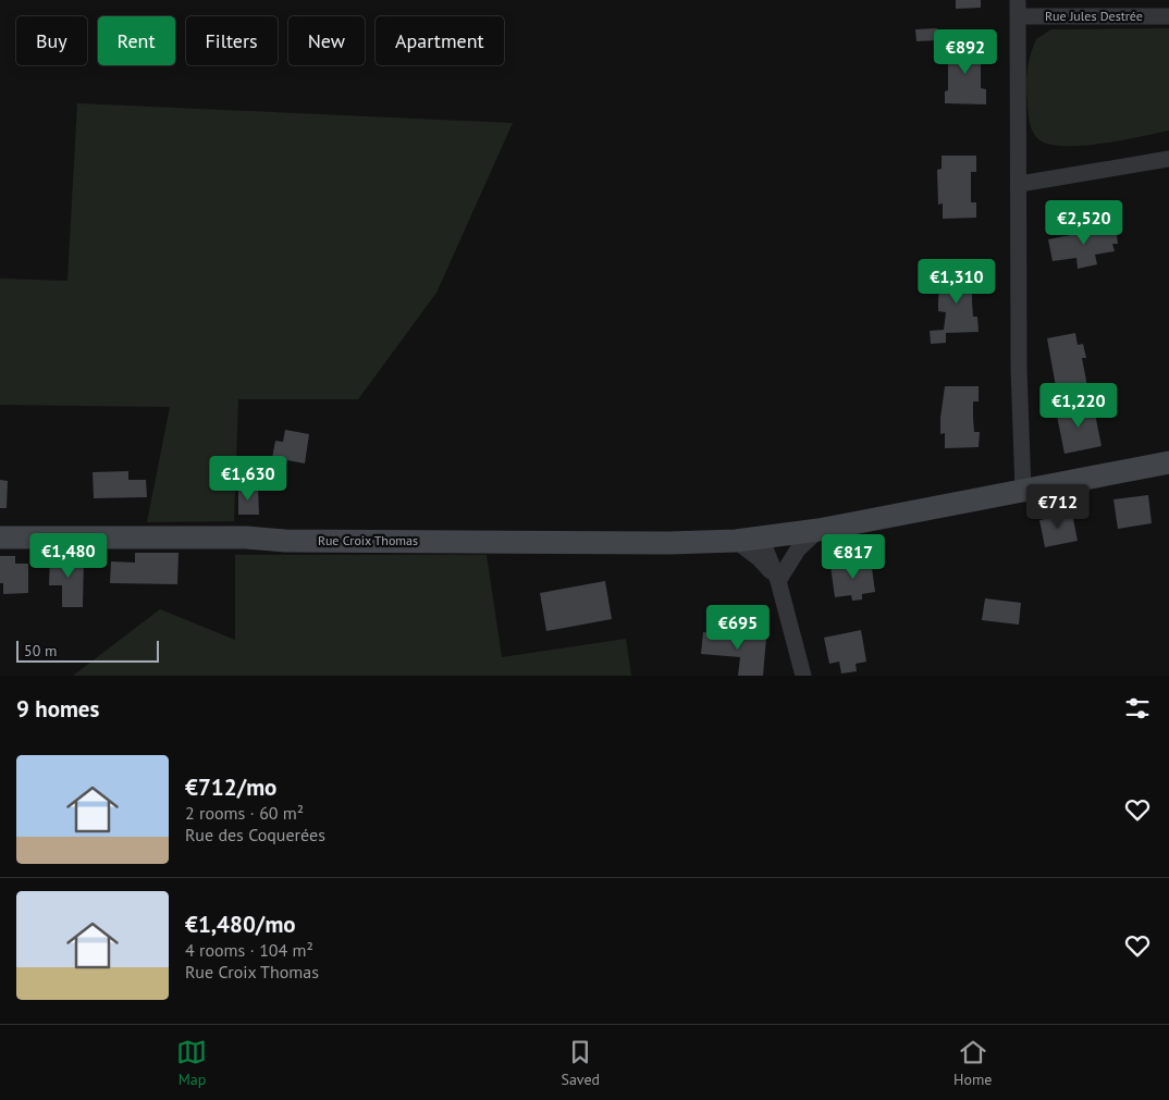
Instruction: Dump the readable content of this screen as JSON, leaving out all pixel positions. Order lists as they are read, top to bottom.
{
  "streets": {
    "street": ["Rue Jules Destrée", "Rue Croix Thomas"]
  },
  "scale_bar": "50 m",
  "page": {
    "chip": [
      "Buy",
      "Rent",
      "Filters",
      "New",
      "Apartment"
    ],
    "price": [
      "€892",
      "€2,520",
      "€1,310",
      "€1,220",
      "€1,630",
      "€712",
      "€1,480",
      "€817",
      "€695"
    ],
    "scale": "50 m",
    "heading": "9 homes",
    "list": [
      {
        "name": "€712/mo",
        "note": "2 rooms · 60 m² · Rue des Coquerées"
      },
      {
        "name": "€1,480/mo",
        "note": "4 rooms · 104 m² · Rue Croix Thomas"
      }
    ],
    "tabs": ["Map", "Saved", "Home"]
  }
}
